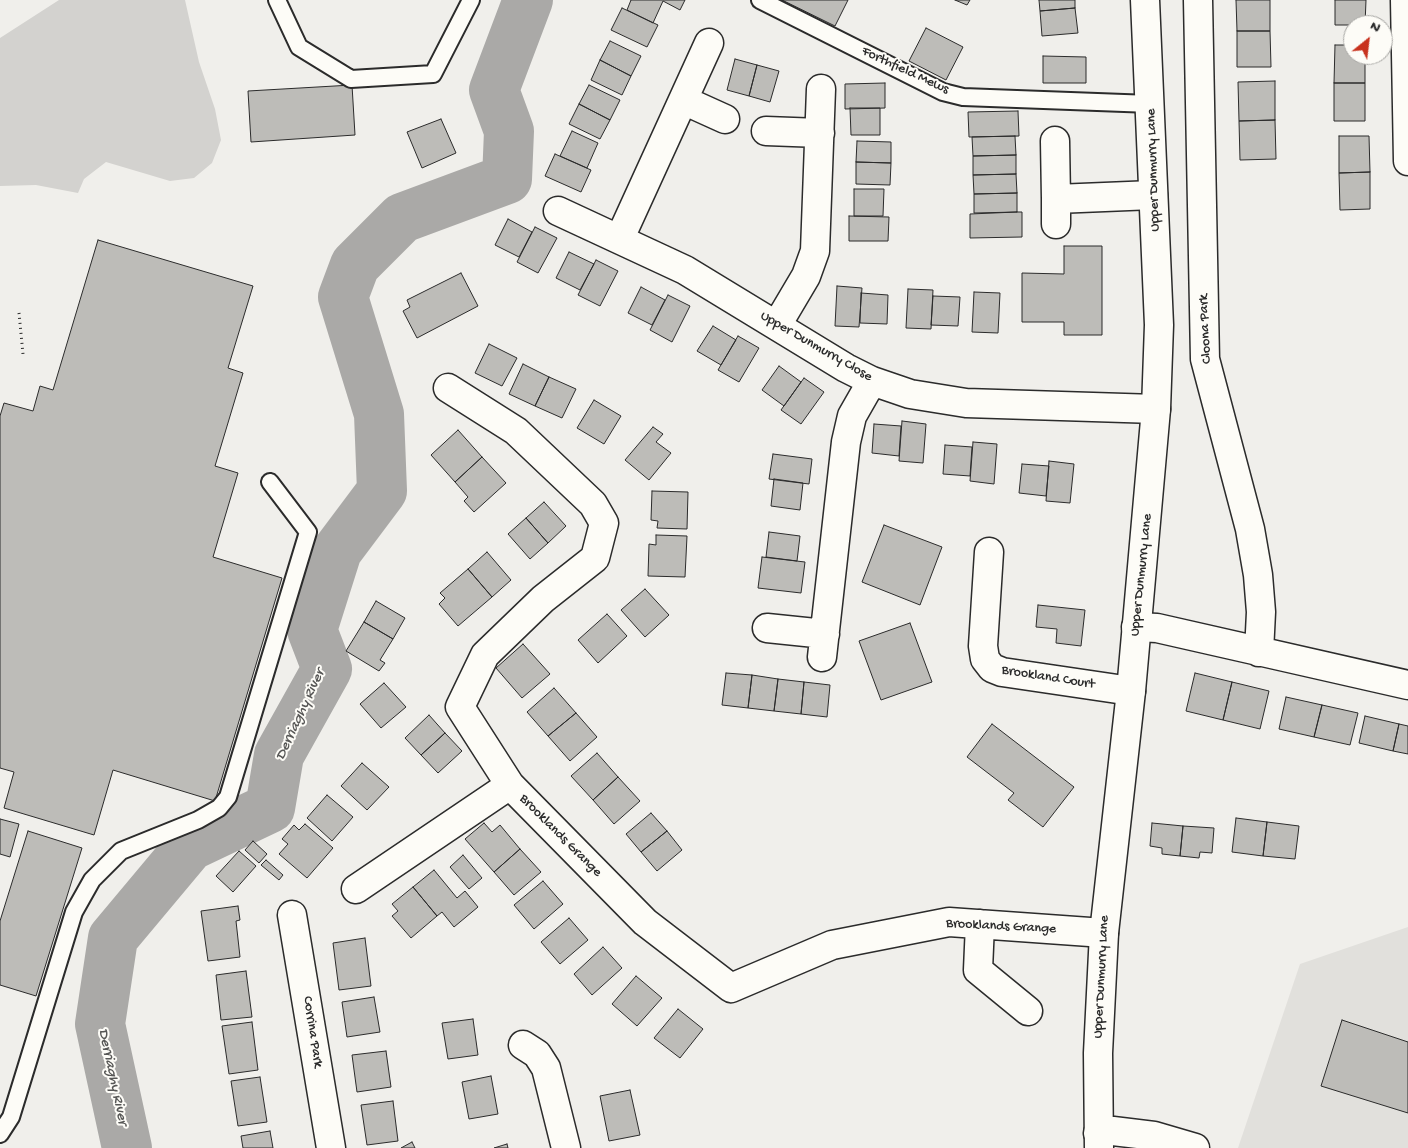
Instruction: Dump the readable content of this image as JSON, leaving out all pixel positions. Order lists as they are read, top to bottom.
{
  "streets": {
    "street": [
      "Upper Dunmurry Lane",
      "Cloona Park",
      "Upper Dunmurry Close",
      "Brookland Court",
      "Brooklands Grange",
      "Corrina Park"
    ],
    "lane": ["Forthfield Mews"]
  },
  "crossings": [
    ["Forthfield Mews", "Upper Dunmurry Lane"],
    ["Upper Dunmurry Lane", "Upper Dunmurry Close"],
    ["Upper Dunmurry Lane", "Brookland Court"],
    ["Upper Dunmurry Lane", "Brooklands Grange"]
  ],
  "water": ["Derriaghy River"],
  "north": "top right"
}
